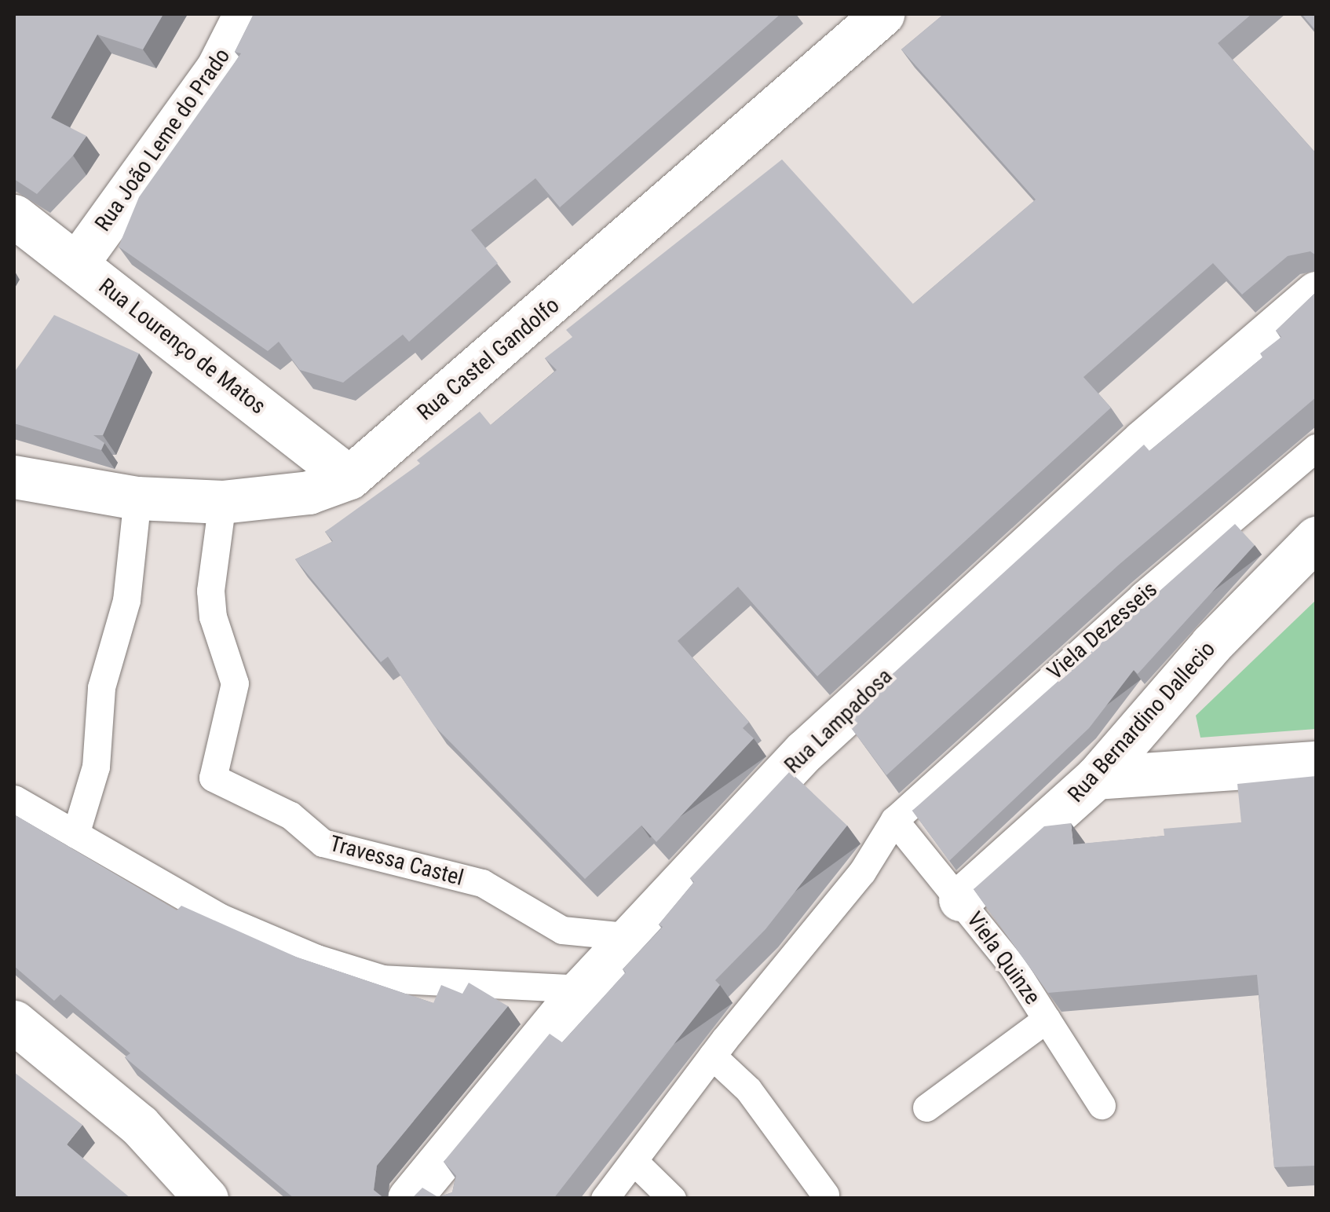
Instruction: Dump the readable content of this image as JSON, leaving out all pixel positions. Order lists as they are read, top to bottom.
{
  "streets": {
    "street": [
      "Rua João Leme do Prado",
      "Rua Lourenço de Matos",
      "Rua Castel Gandolfo",
      "Rua Lampadosa",
      "Rua Bernardino Dallecio"
    ],
    "lane": ["Viela Dezesseis", "Travessa Castel", "Viela Quinze"]
  },
  "crossings": [
    ["Rua João Leme do Prado", "Rua Lourenço de Matos"],
    ["Rua Lourenço de Matos", "Rua Castel Gandolfo"],
    ["Rua Castel Gandolfo", "Travessa Castel"],
    ["Viela Dezesseis", "Viela Quinze"],
    ["Rua Lampadosa", "Travessa Castel"],
    ["Rua Bernardino Dallecio", "Viela Quinze"]
  ]
}
